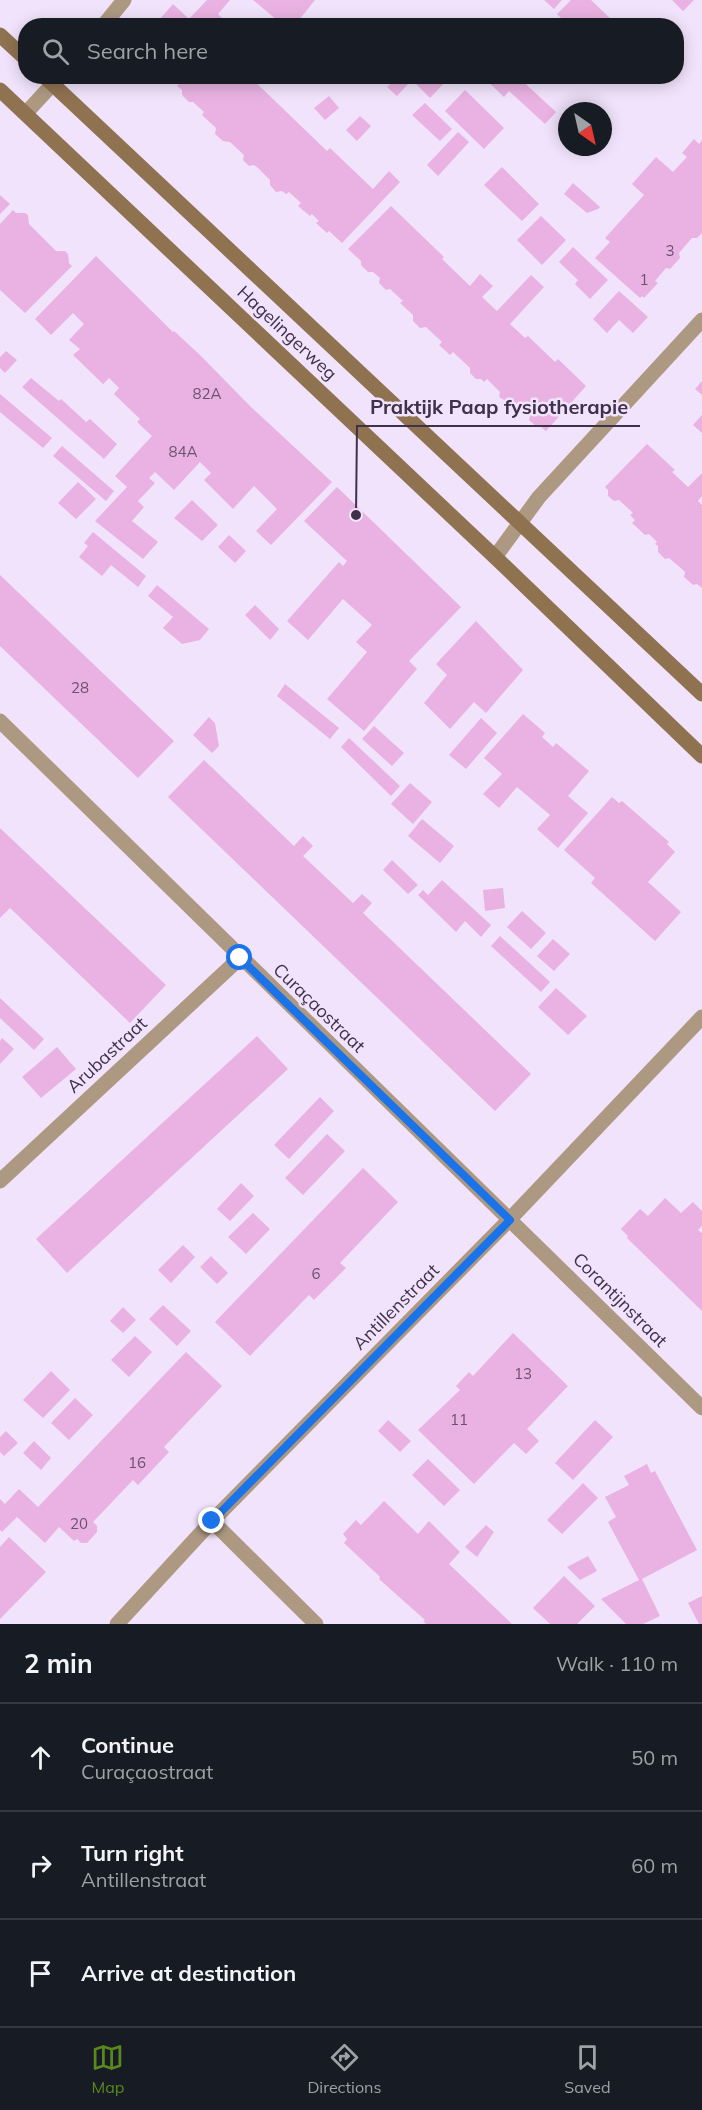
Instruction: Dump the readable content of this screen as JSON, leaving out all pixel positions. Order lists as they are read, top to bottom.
{
  "streets": {
    "main road": ["Hagelingerweg"],
    "street": [
      "Curaçaostraat",
      "Arubastraat",
      "Corantijnstraat",
      "Antillenstraat"
    ]
  },
  "crossings": [
    ["Curaçaostraat", "Arubastraat"],
    ["Curaçaostraat", "Corantijnstraat"],
    ["Curaçaostraat", "Antillenstraat"],
    ["Corantijnstraat", "Antillenstraat"]
  ],
  "places": ["Praktijk Paap fysiotherapie"],
  "house_numbers": [
    "3",
    "1",
    "82A",
    "84A",
    "28",
    "6",
    "13",
    "11",
    "16",
    "20"
  ],
  "north": "bottom right",
  "page": {
    "search": "Search here",
    "heading": ["2 min", "Walk · 110 m"],
    "list": [
      ["Continue", "Curaçaostraat", "50 m"],
      ["Turn right", "Antillenstraat", "60 m"],
      "Arrive at destination"
    ],
    "nav": ["Map", "Directions", "Saved"]
  }
}
